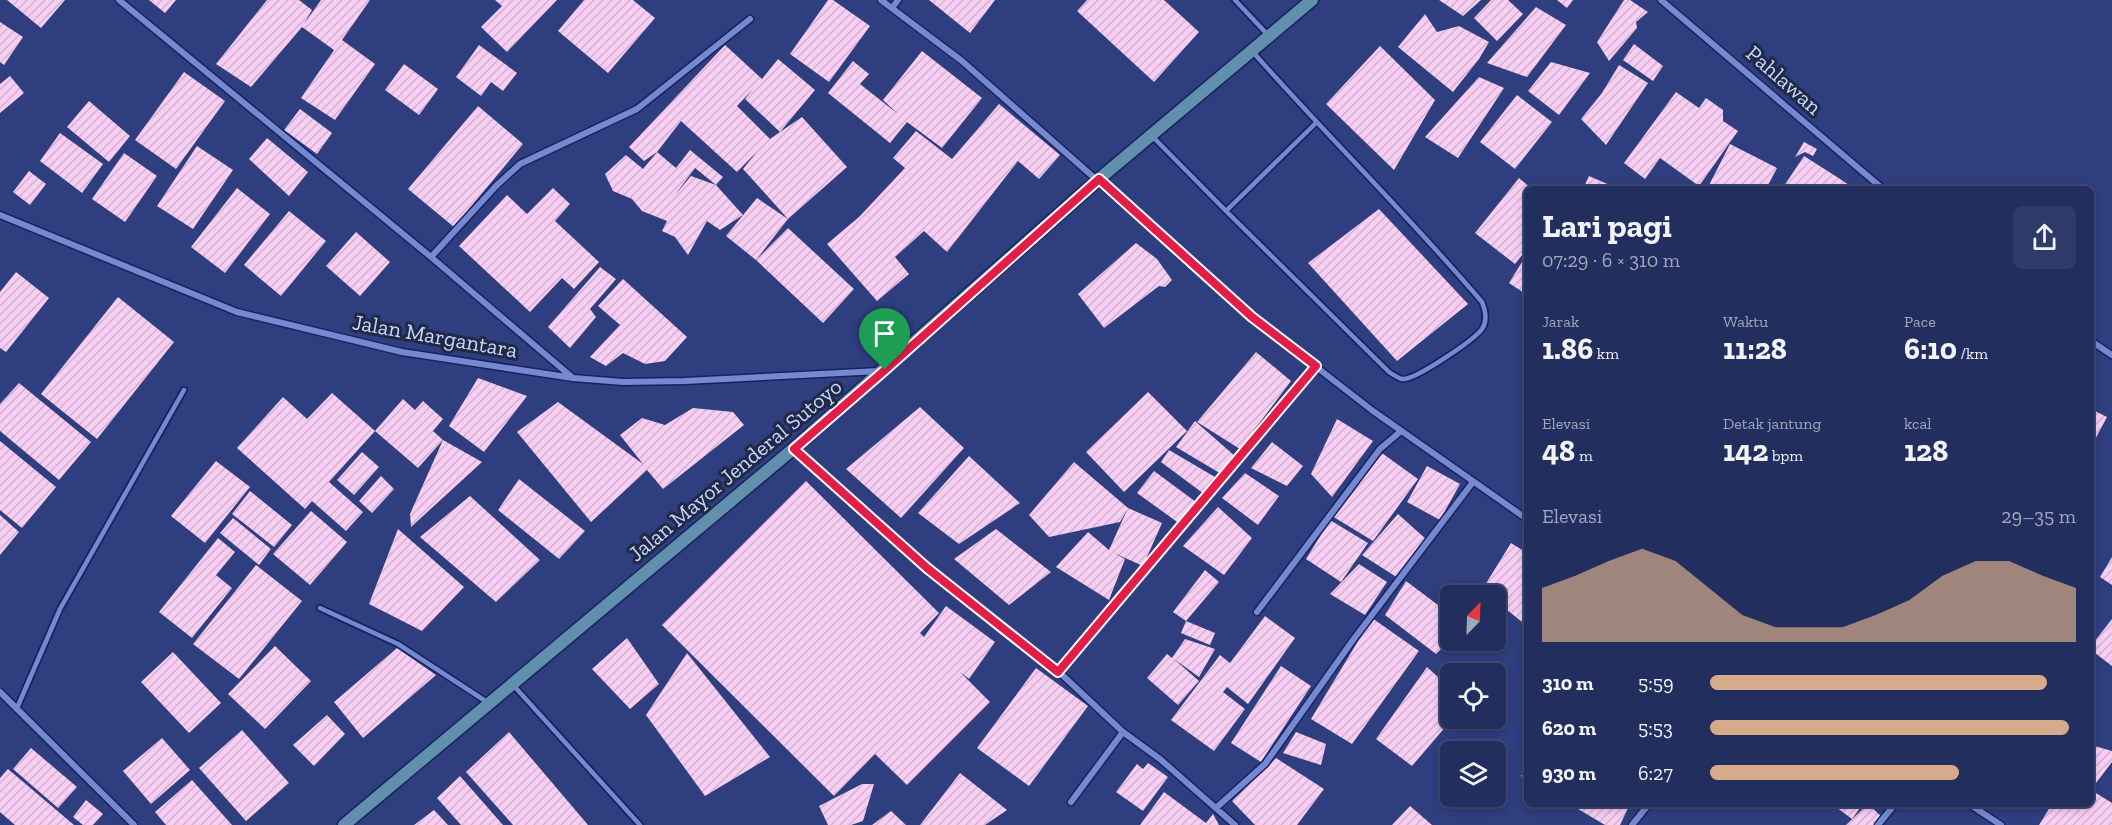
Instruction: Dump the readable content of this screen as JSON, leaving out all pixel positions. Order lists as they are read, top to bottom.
{
  "streets": {
    "main road": ["Jalan Mayor Jenderal Sutoyo"],
    "street": ["Pahlawan", "Jalan Margantara"]
  },
  "crossings": [
    ["Jalan Margantara", "Jalan Mayor Jenderal Sutoyo"]
  ],
  "north": "top right",
  "page": {
    "heading": ["Lari pagi", "07:29 · 6 × 310 m"],
    "stats": [
      ["Jarak", "1.86 km"],
      ["Waktu", "11:28"],
      ["Pace", "6:10 /km"],
      ["Elevasi", "48 m"],
      ["Detak jantung", "142 bpm"],
      ["kcal", "128"]
    ],
    "chart": ["Elevasi", "29–35 m"],
    "list": [
      {
        "name": "310 m",
        "note": "5:59"
      },
      {
        "name": "620 m",
        "note": "5:53"
      },
      {
        "name": "930 m",
        "note": "6:27"
      }
    ]
  }
}
